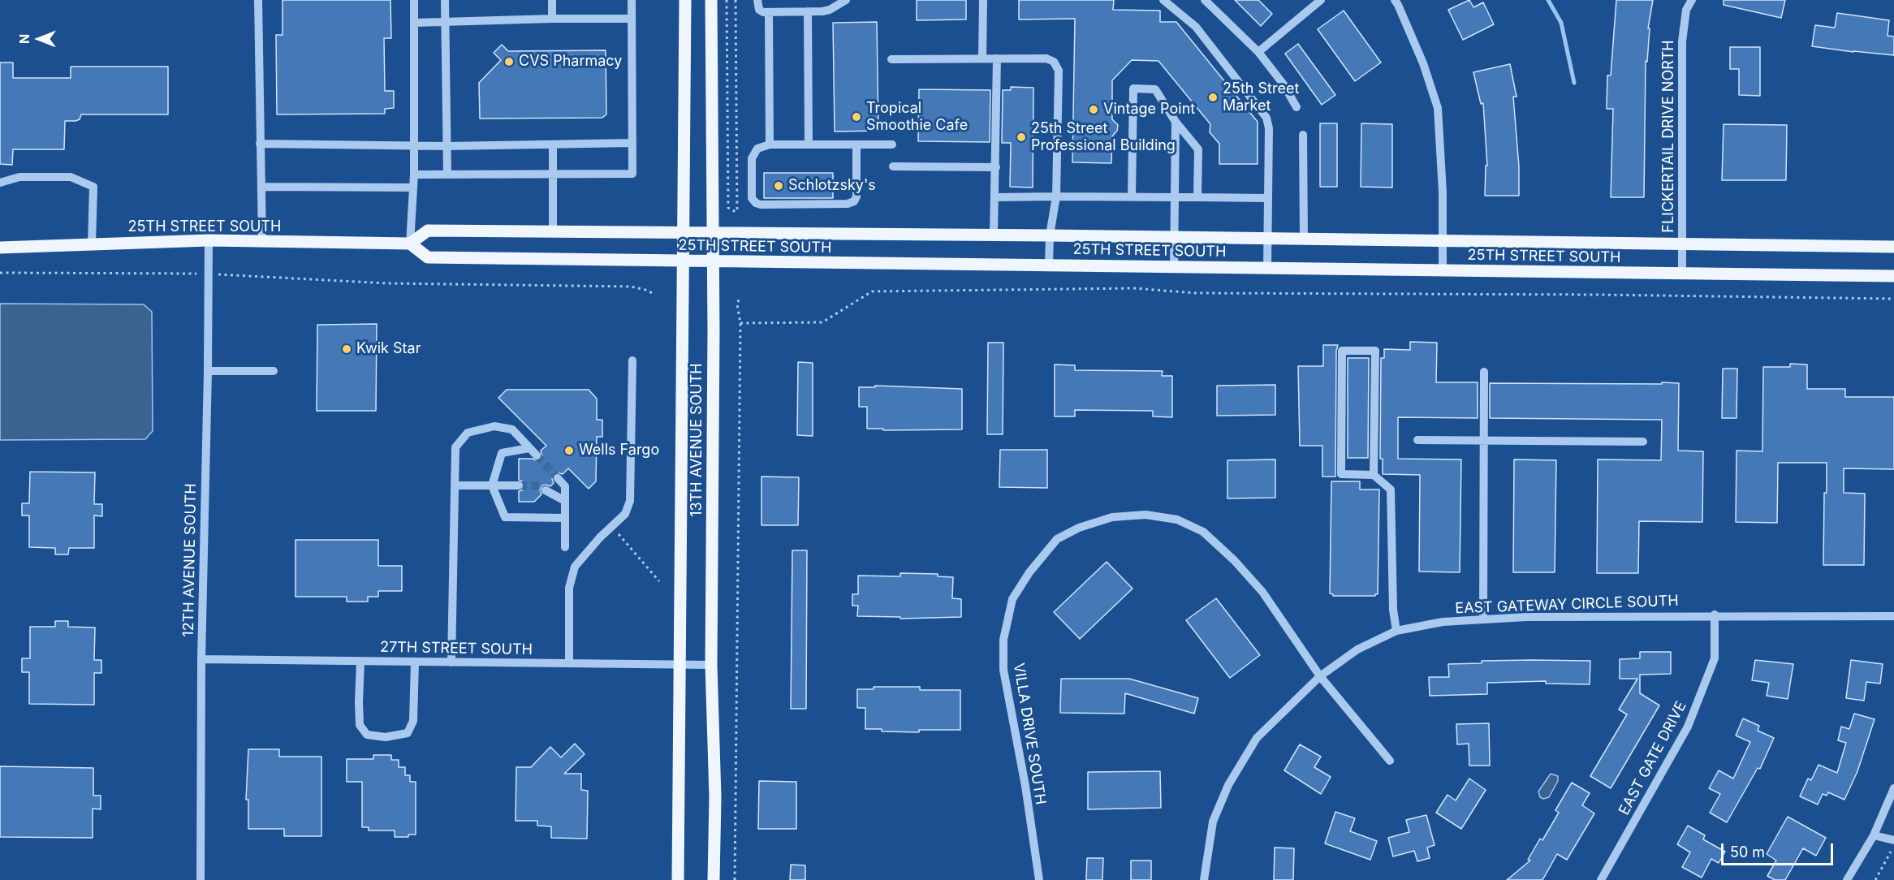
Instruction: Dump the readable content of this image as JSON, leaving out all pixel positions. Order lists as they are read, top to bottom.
{
  "streets": {
    "main road": ["25TH STREET SOUTH", "13TH AVENUE SOUTH"],
    "street": [
      "FLICKERTAIL DRIVE NORTH",
      "12TH AVENUE SOUTH",
      "EAST GATEWAY CIRCLE SOUTH",
      "27TH STREET SOUTH",
      "VILLA DRIVE SOUTH",
      "EAST GATE DRIVE"
    ]
  },
  "crossings": [
    ["FLICKERTAIL DRIVE NORTH", "25TH STREET SOUTH"],
    ["25TH STREET SOUTH", "13TH AVENUE SOUTH"],
    ["25TH STREET SOUTH", "12TH AVENUE SOUTH"],
    ["13TH AVENUE SOUTH", "27TH STREET SOUTH"],
    ["12TH AVENUE SOUTH", "27TH STREET SOUTH"],
    ["EAST GATEWAY CIRCLE SOUTH", "VILLA DRIVE SOUTH"],
    ["EAST GATEWAY CIRCLE SOUTH", "EAST GATE DRIVE"]
  ],
  "places": [
    "CVS Pharmacy",
    "25th Street Market",
    "Vintage Point",
    "Tropical Smoothie Cafe",
    "25th Street Professional Building",
    "Schlotzsky's",
    "Kwik Star",
    "Wells Fargo"
  ],
  "scale_bar": "50 m",
  "north": "left"
}
